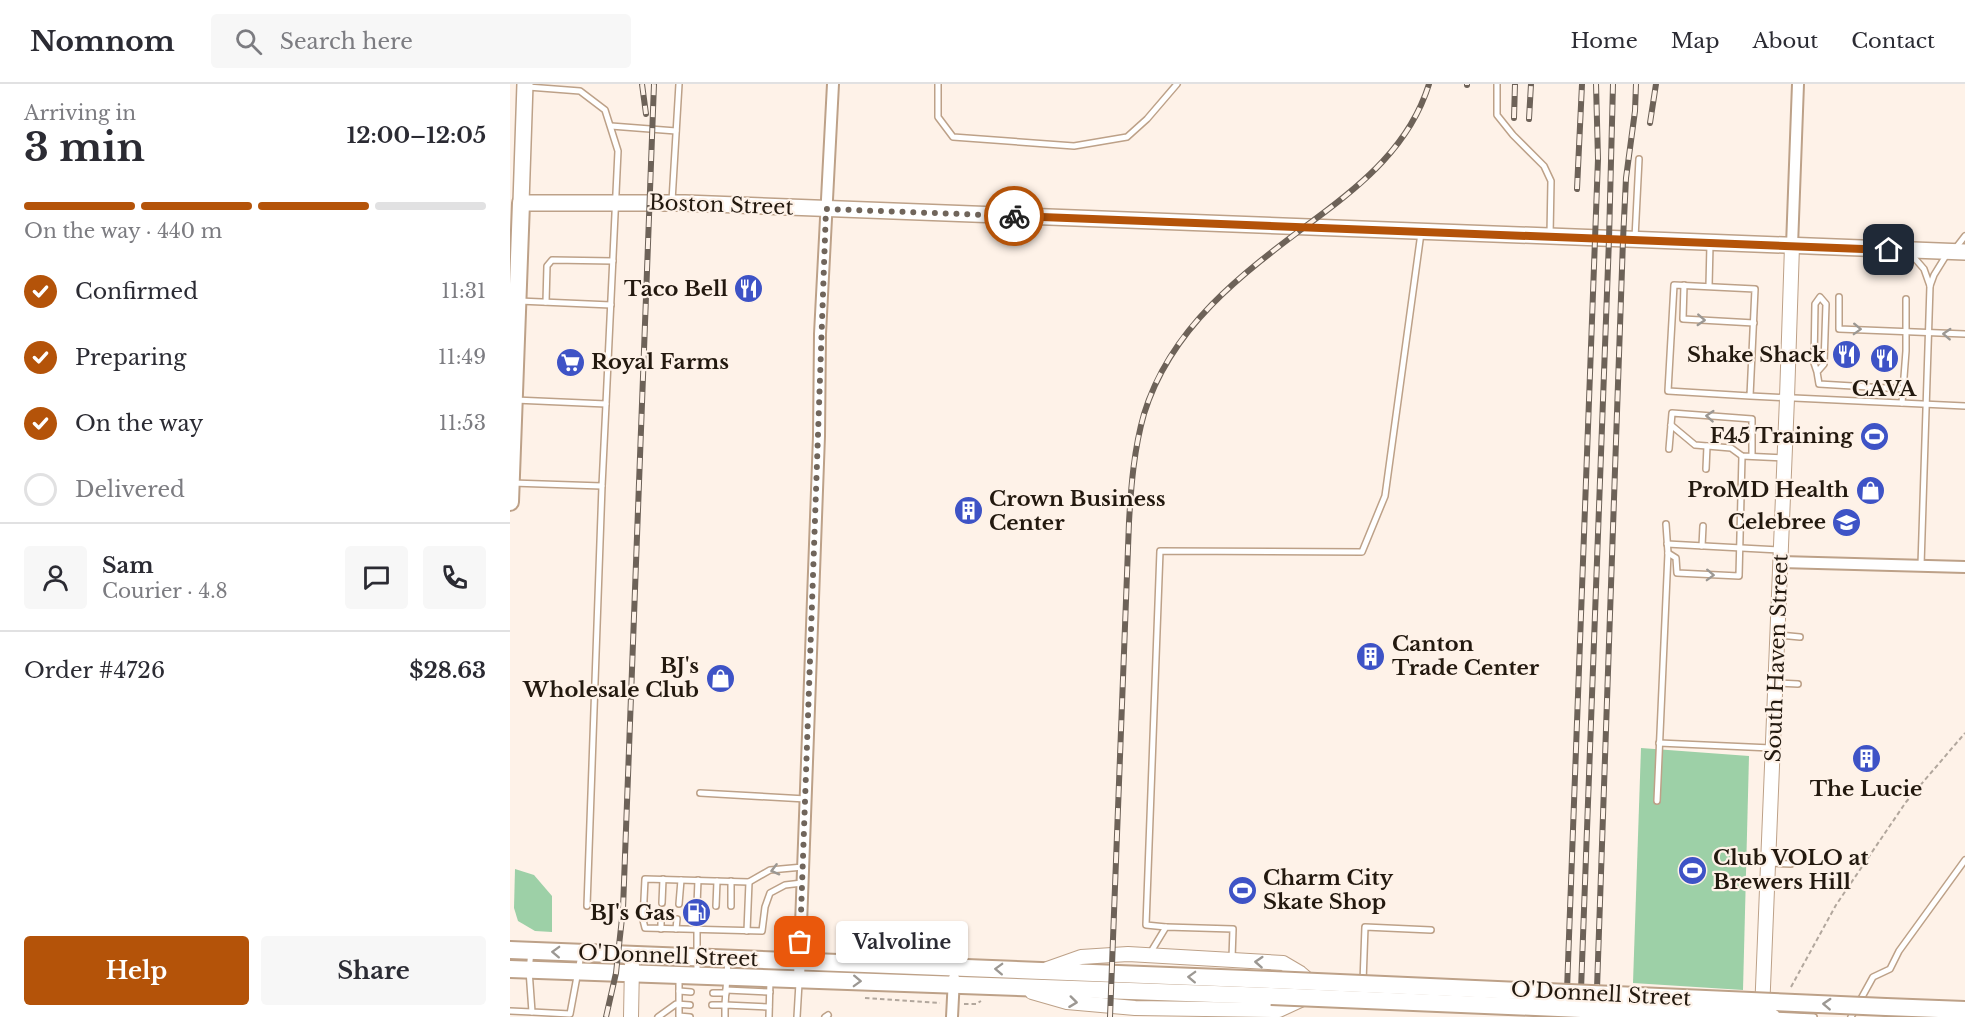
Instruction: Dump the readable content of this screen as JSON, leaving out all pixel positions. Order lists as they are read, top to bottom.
{
  "streets": {
    "main road": ["Boston Street", "O'Donnell Street"],
    "street": ["South Haven Street"]
  },
  "crossings": [
    ["Boston Street", "South Haven Street"],
    ["South Haven Street", "O'Donnell Street"]
  ],
  "places": {
    "restaurant": ["Taco Bell", "Shake Shack", "CAVA"],
    "supermarket": ["Royal Farms"],
    "sports": ["F45 Training", "Club VOLO at Brewers Hill", "Charm City Skate Shop"],
    "shop": ["ProMD Health", "BJ's Wholesale Club"],
    "building": ["Crown Business Center", "Canton Trade Center", "The Lucie"],
    "school or university": ["Celebree"],
    "fuel station": ["BJ's Gas"],
    "other": ["Valvoline"]
  },
  "page": {
    "header": "Nomnom",
    "search": "Search here",
    "nav": [
      "Home",
      "Map",
      "About",
      "Contact"
    ],
    "heading": ["3 min", "Arriving in", "12:00–12:05"],
    "panel": [
      "Sam",
      "Courier · 4.8",
      "Order #4726",
      "$28.63"
    ],
    "bar": "On the way · 440 m",
    "list": [
      ["Confirmed", "11:31"],
      ["Preparing", "11:49"],
      ["On the way", "11:53"],
      "Delivered"
    ],
    "bubble": "Valvoline",
    "buttons": ["Help", "Share"]
  }
}
